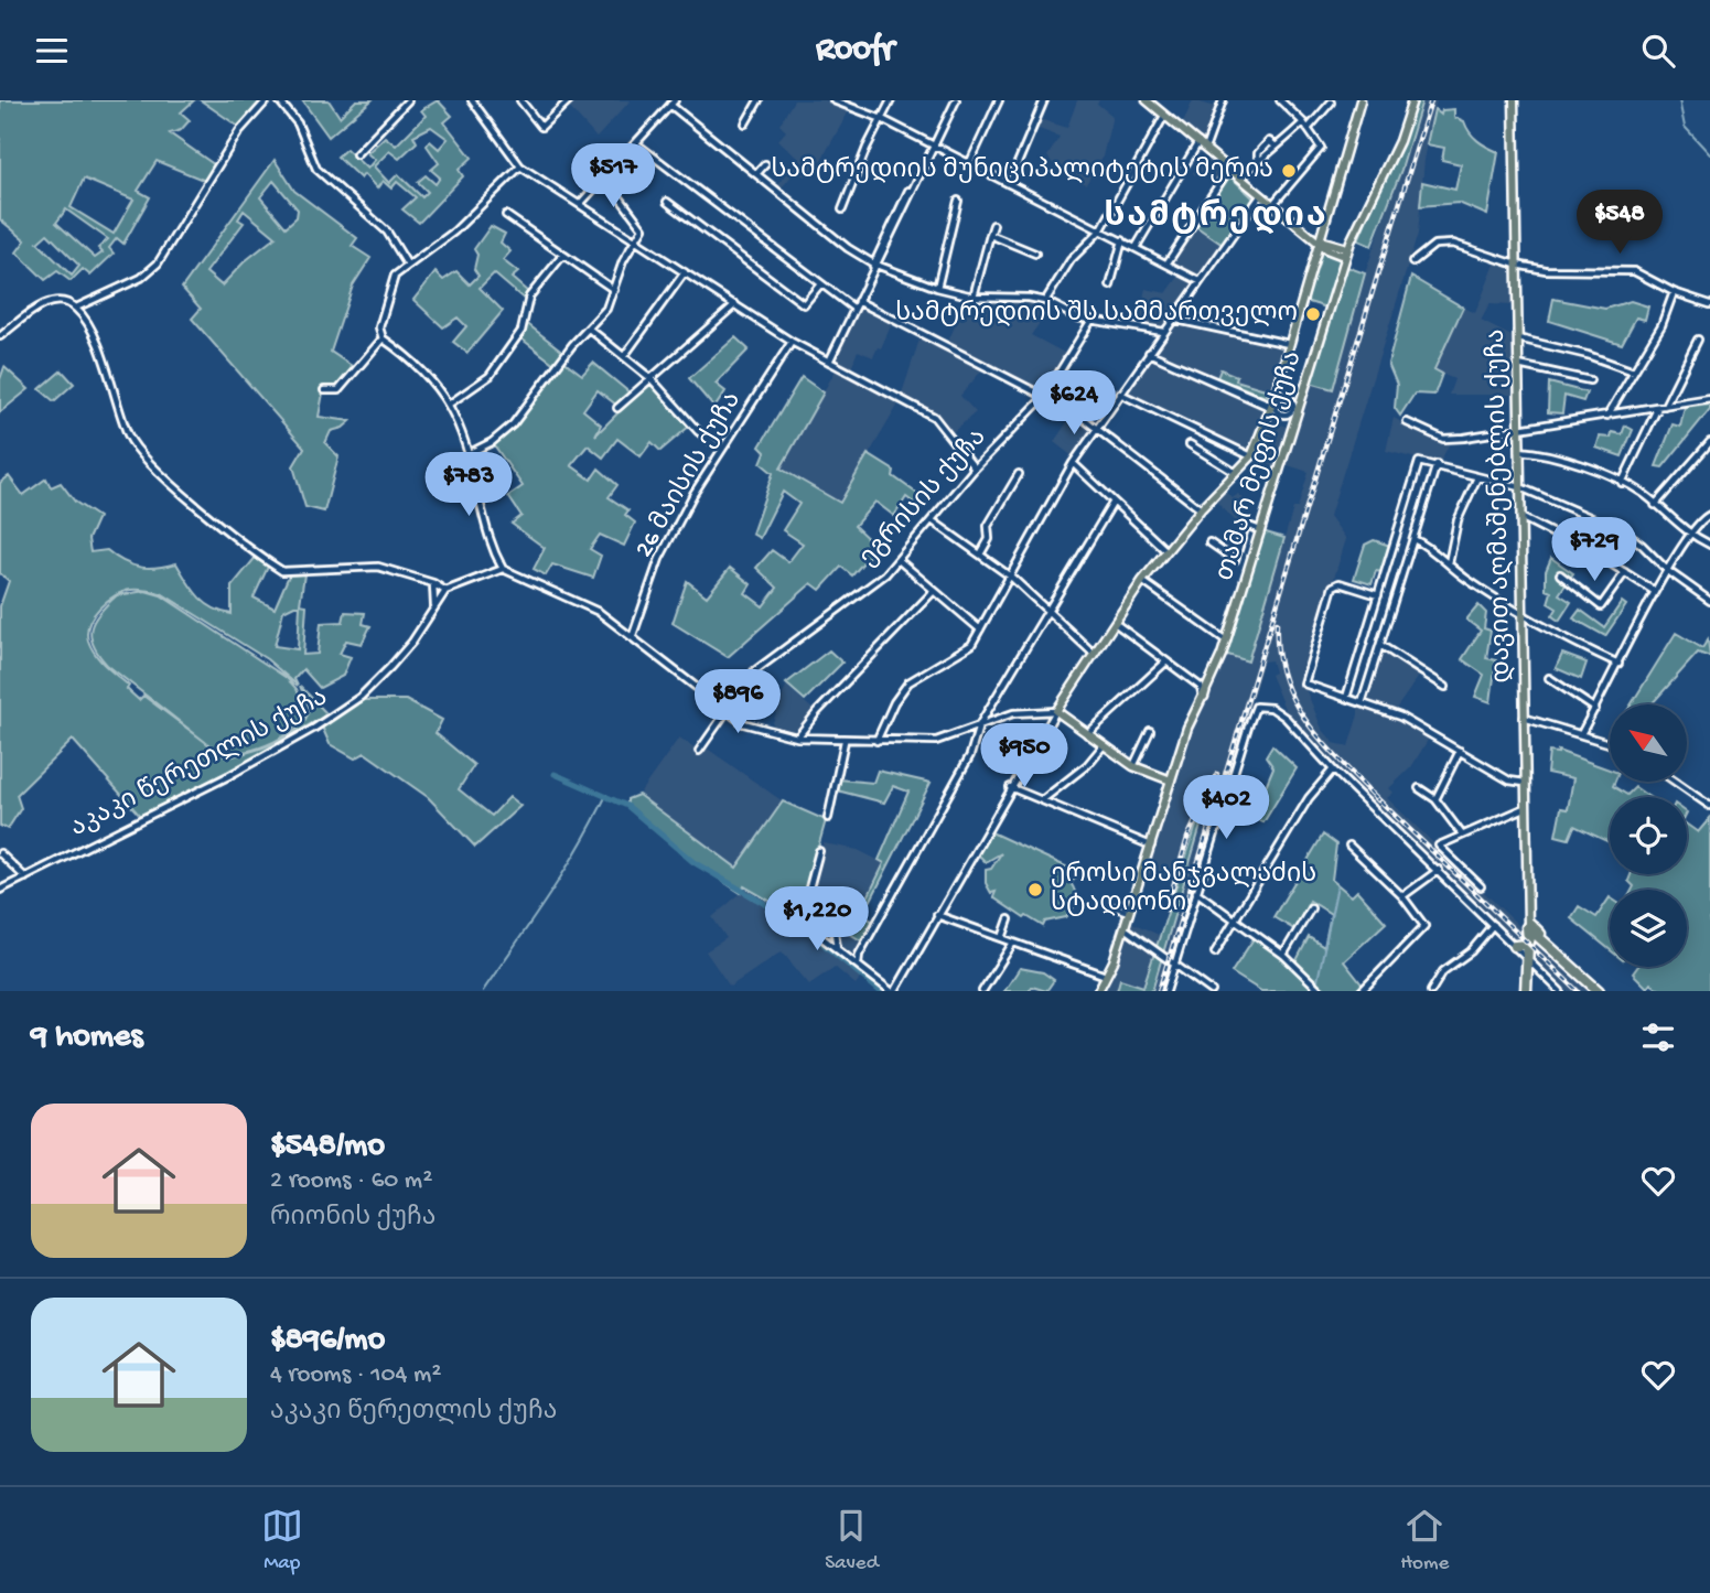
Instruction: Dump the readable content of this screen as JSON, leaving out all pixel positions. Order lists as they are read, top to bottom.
{
  "streets": {
    "main road": ["თამარ მეფის ქუჩა", "დავით აღმაშენებლის ქუჩა"],
    "street": ["26 მაისის ქუჩა", "ეგრისის ქუჩა", "აკაკი წერეთლის ქუჩა"]
  },
  "districts": ["სამტრედია"],
  "places": ["სამტრედიის მუნიციპალიტეტის მერია", "სამტრედიის შს სამმართველო", "ეროსი მანჯგალაძის სტადიონი"],
  "north": "top left",
  "page": {
    "header": "Roofr",
    "price": [
      "$517",
      "$548",
      "$624",
      "$783",
      "$729",
      "$896",
      "$950",
      "$402",
      "$1,220"
    ],
    "heading": "9 homes",
    "list": [
      {
        "name": "$548/mo",
        "note": "2 rooms · 60 m² · რიონის ქუჩა"
      },
      {
        "name": "$896/mo",
        "note": "4 rooms · 104 m² · აკაკი წერეთლის ქუჩა"
      }
    ],
    "tabs": ["Map", "Saved", "Home"]
  }
}
